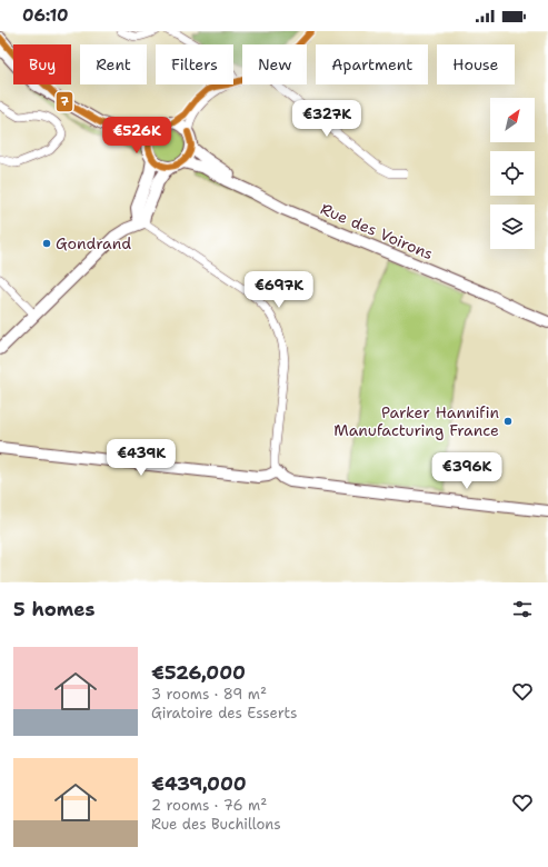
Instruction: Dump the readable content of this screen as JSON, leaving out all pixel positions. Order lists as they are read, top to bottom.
{
  "streets": {
    "street": ["Rue des Voirons"]
  },
  "places": ["Gondrand", "Parker Hannifin Manufacturing France"],
  "lines": ["transit line 7"],
  "north": "top right",
  "page": {
    "status": "06:10",
    "chip": [
      "Buy",
      "Rent",
      "Filters",
      "New",
      "Apartment",
      "House"
    ],
    "price": [
      "€327K",
      "€526K",
      "€697K",
      "€439K",
      "€396K"
    ],
    "heading": "5 homes",
    "list": [
      {
        "name": "€526,000",
        "note": "3 rooms · 89 m² · Giratoire des Esserts"
      },
      {
        "name": "€439,000",
        "note": "2 rooms · 76 m² · Rue des Buchillons"
      }
    ]
  }
}
